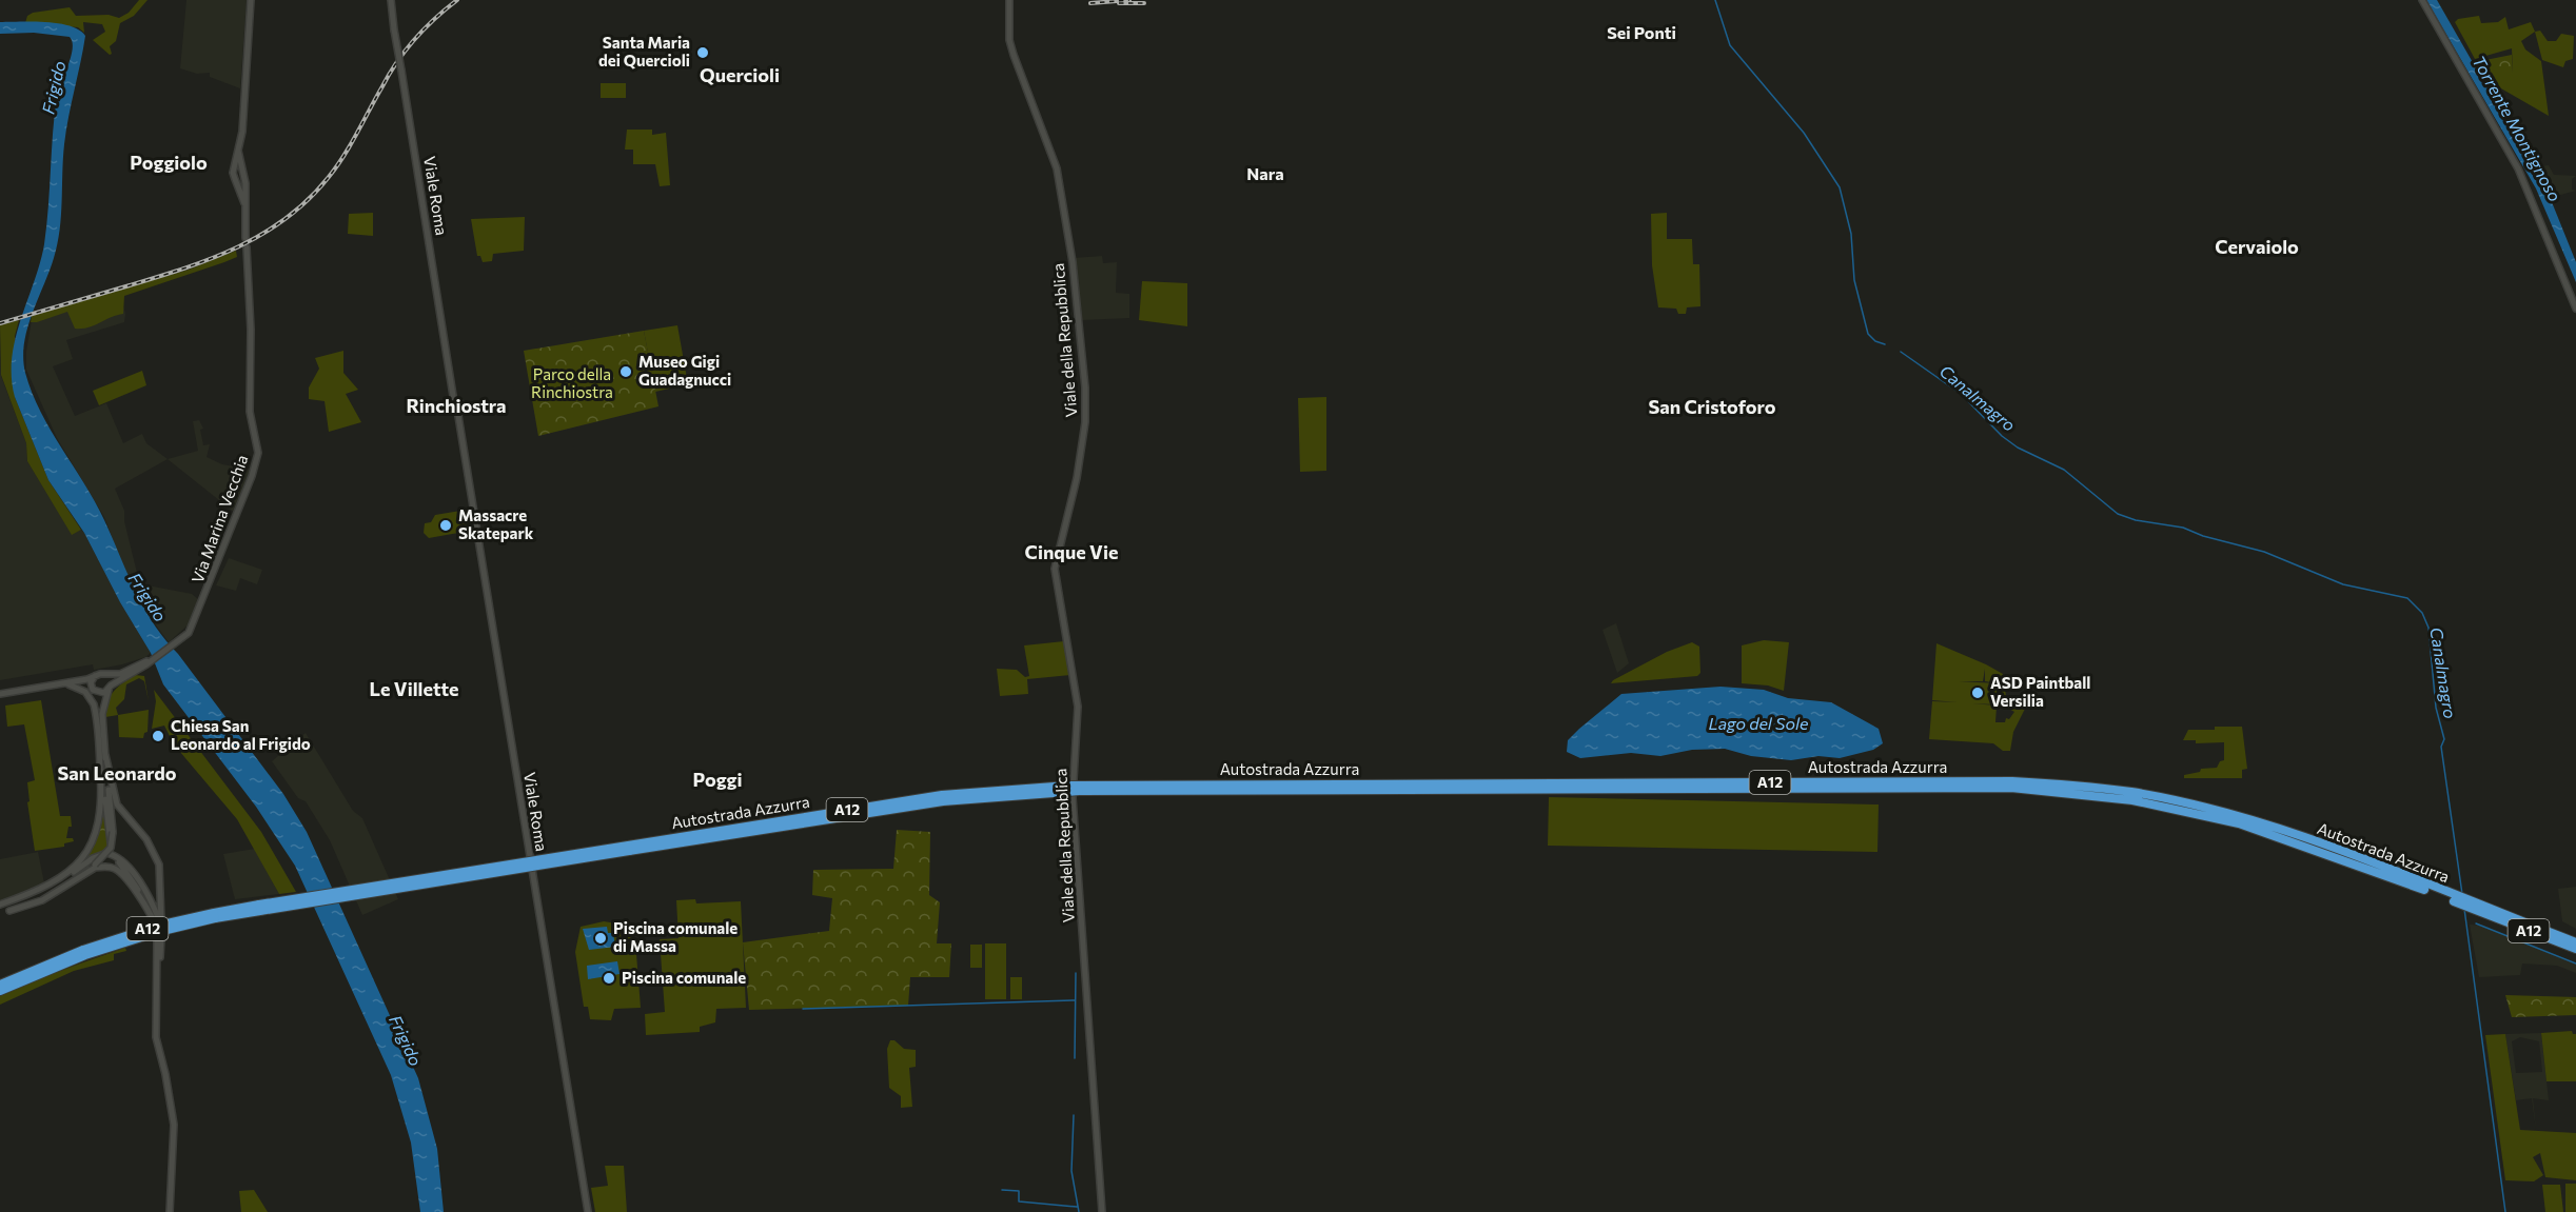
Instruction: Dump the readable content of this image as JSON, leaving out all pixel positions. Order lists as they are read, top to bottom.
{
  "streets": {
    "highway": ["Autostrada Azzurra", "A12"],
    "main road": ["Viale Roma", "Viale della Repubblica", "Via Marina Vecchia"]
  },
  "districts": [
    "Sei Ponti",
    "Quercioli",
    "Poggiolo",
    "Nara",
    "Cervaiolo",
    "Rinchiostra",
    "San Cristoforo",
    "Cinque Vie",
    "Le Villette",
    "San Leonardo",
    "Poggi"
  ],
  "water": [
    "Frigido",
    "Torrente Montignoso",
    "Canalmagro",
    "Lago del Sole"
  ],
  "parks": ["Parco della Rinchiostra"],
  "places": [
    "Santa Maria dei Quercioli",
    "Museo Gigi Guadagnucci",
    "Massacre Skatepark",
    "ASD Paintball Versilia",
    "Chiesa San Leonardo al Frigido",
    "Piscina comunale di Massa",
    "Piscina comunale"
  ]
}
